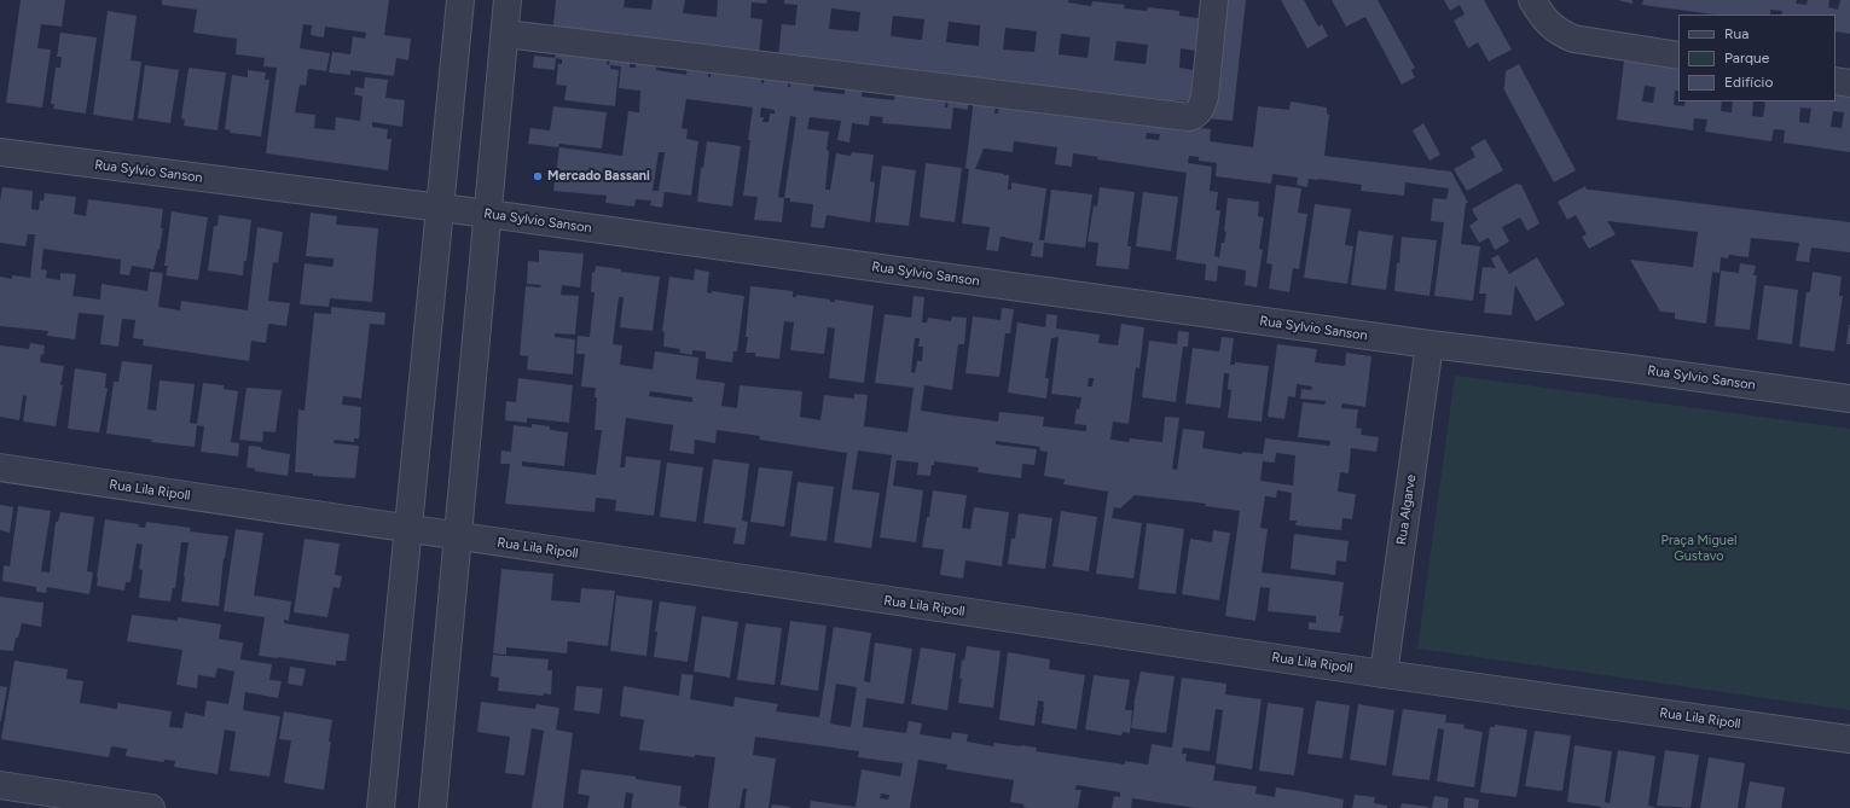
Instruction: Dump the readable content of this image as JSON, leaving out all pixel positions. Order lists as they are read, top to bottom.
{
  "streets": {
    "street": ["Rua Sylvio Sanson", "Rua Lila Ripoll", "Rua Algarve"]
  },
  "crossings": [
    ["Rua Sylvio Sanson", "Rua Algarve"],
    ["Rua Lila Ripoll", "Rua Algarve"]
  ],
  "parks": ["Praça Miguel Gustavo"],
  "places": ["Mercado Bassani"],
  "legend": ["Rua", "Parque", "Edifício"]
}
